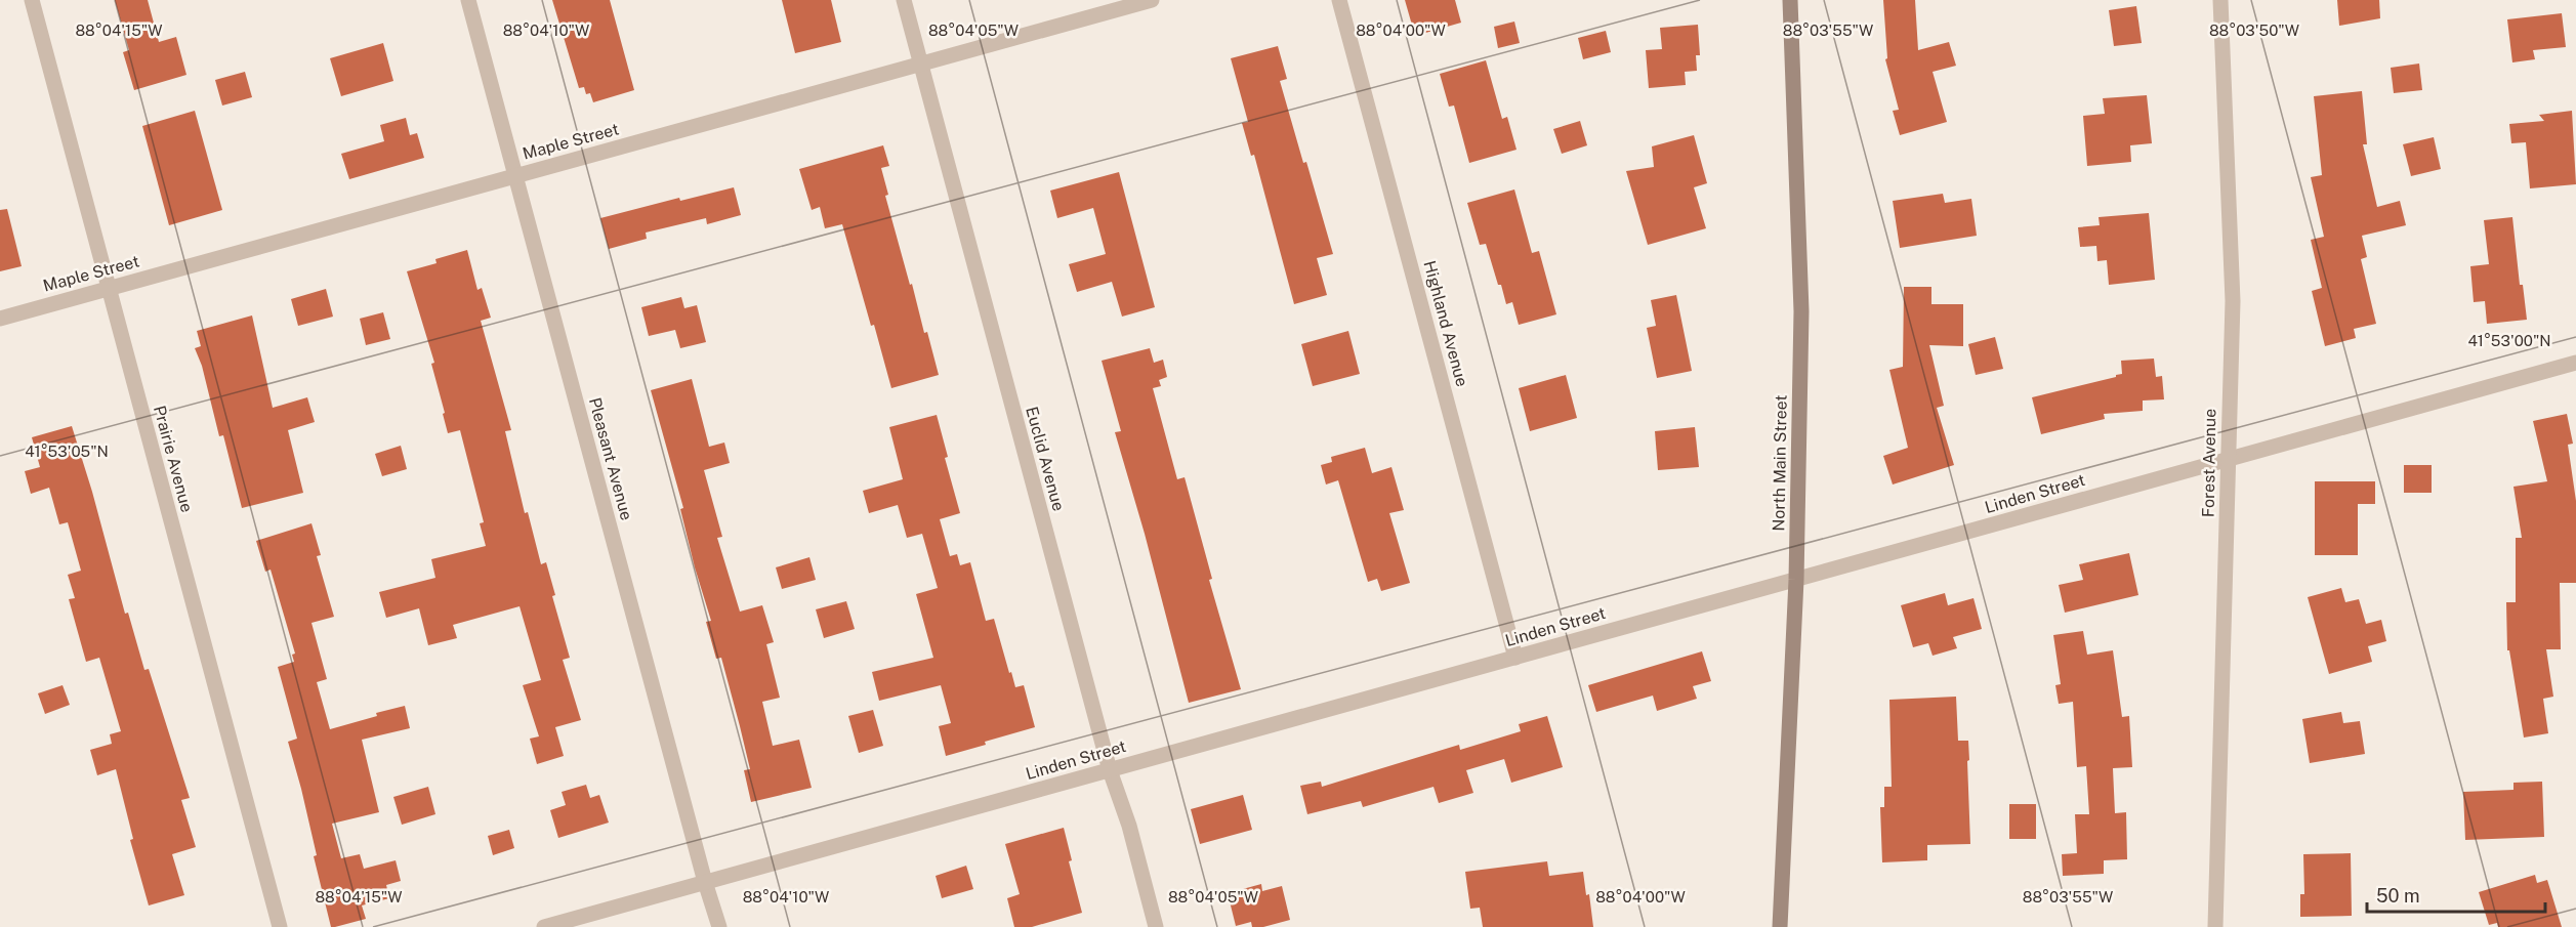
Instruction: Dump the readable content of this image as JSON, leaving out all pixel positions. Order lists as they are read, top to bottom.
{
  "streets": {
    "street": [
      "Maple Street",
      "Highland Avenue",
      "Prairie Avenue",
      "Pleasant Avenue",
      "Euclid Avenue",
      "North Main Street",
      "Forest Avenue",
      "Linden Street"
    ]
  },
  "crossings": [
    ["Maple Street", "Prairie Avenue"],
    ["Maple Street", "Pleasant Avenue"],
    ["Maple Street", "Euclid Avenue"],
    ["Highland Avenue", "Linden Street"],
    ["Pleasant Avenue", "Linden Street"],
    ["Euclid Avenue", "Linden Street"],
    ["North Main Street", "Linden Street"],
    ["Forest Avenue", "Linden Street"]
  ],
  "scale_bar": "50 m",
  "coordinates": [
    "88°04'15\"W",
    "88°04'10\"W",
    "88°04'05\"W",
    "88°04'00\"W",
    "88°03'55\"W",
    "88°03'50\"W",
    "41°53'00\"N",
    "41°53'05\"N"
  ]
}
